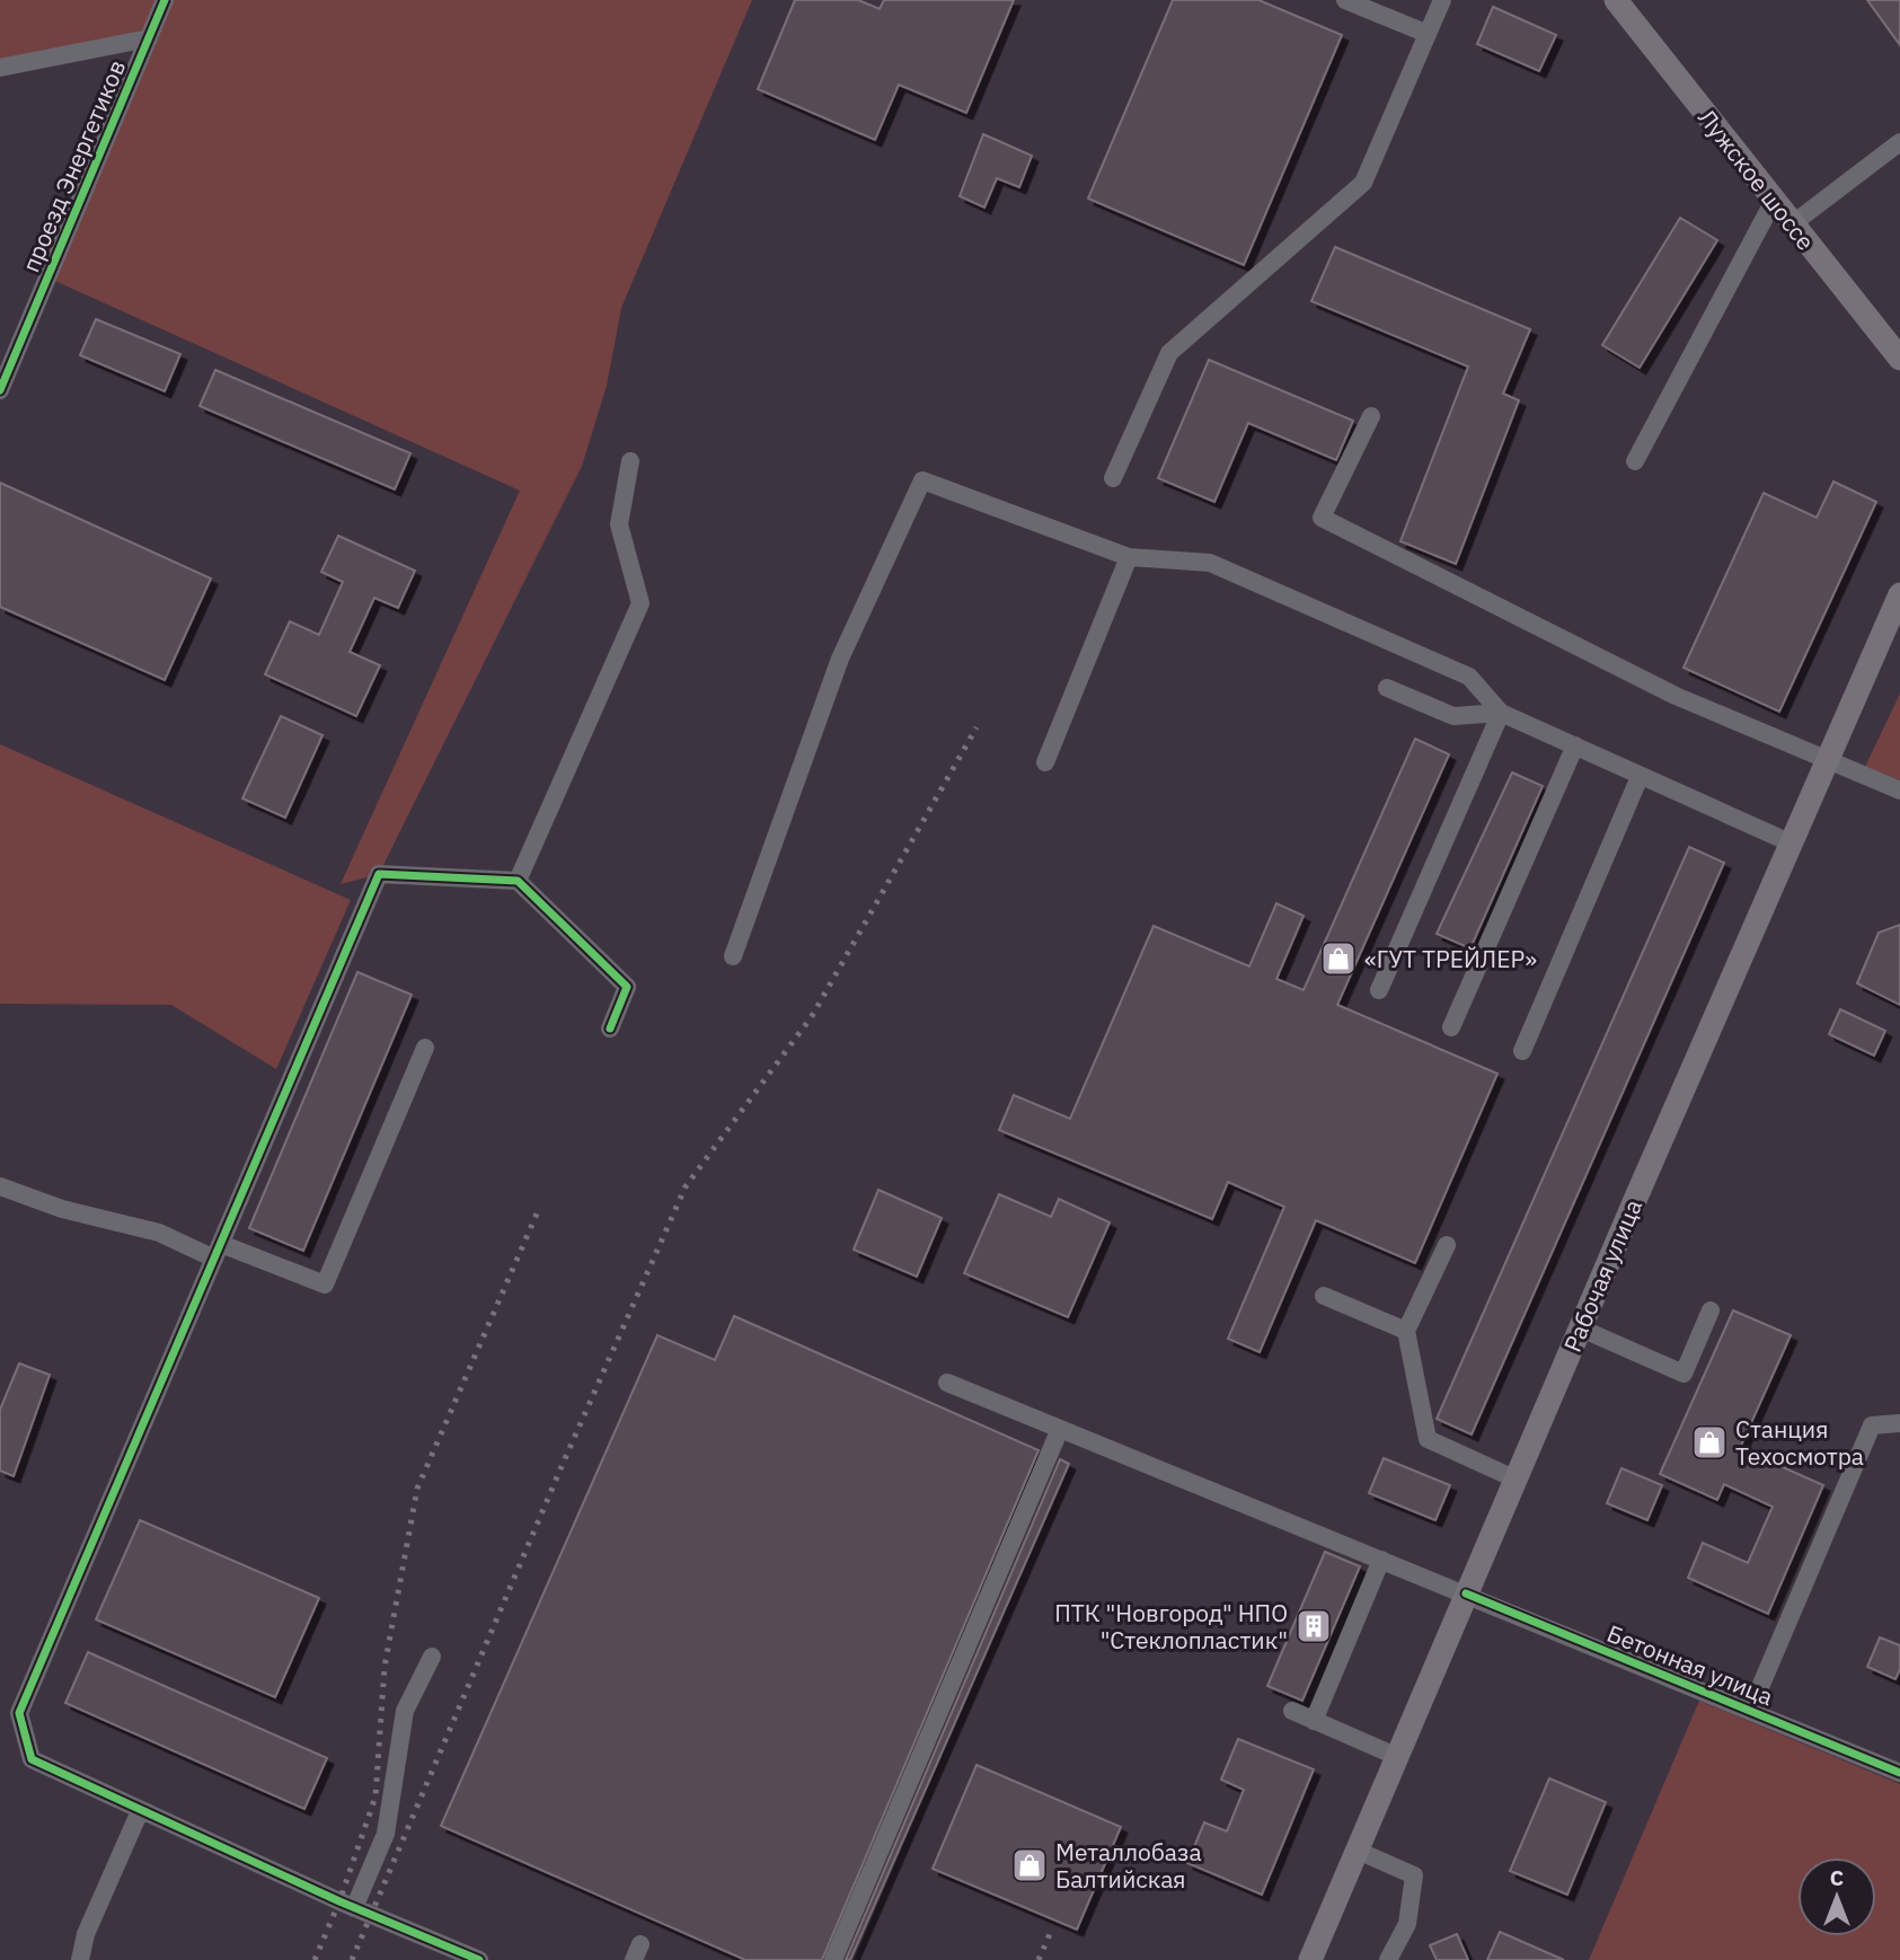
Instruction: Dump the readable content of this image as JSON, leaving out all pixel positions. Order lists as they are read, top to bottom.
{
  "streets": {
    "main road": ["Лужское шоссе", "Рабочая улица"],
    "street": ["проезд Энергетиков", "Бетонная улица"]
  },
  "crossings": [
    ["Рабочая улица", "Бетонная улица"]
  ],
  "places": {
    "shop": ["«ГУТ ТРЕЙЛЕР»", "Станция Техосмотра", "Металлобаза Балтийская"],
    "building": ["ПТК \"Новгород\" НПО \"Стеклопластик\""]
  },
  "north": "top"
}
